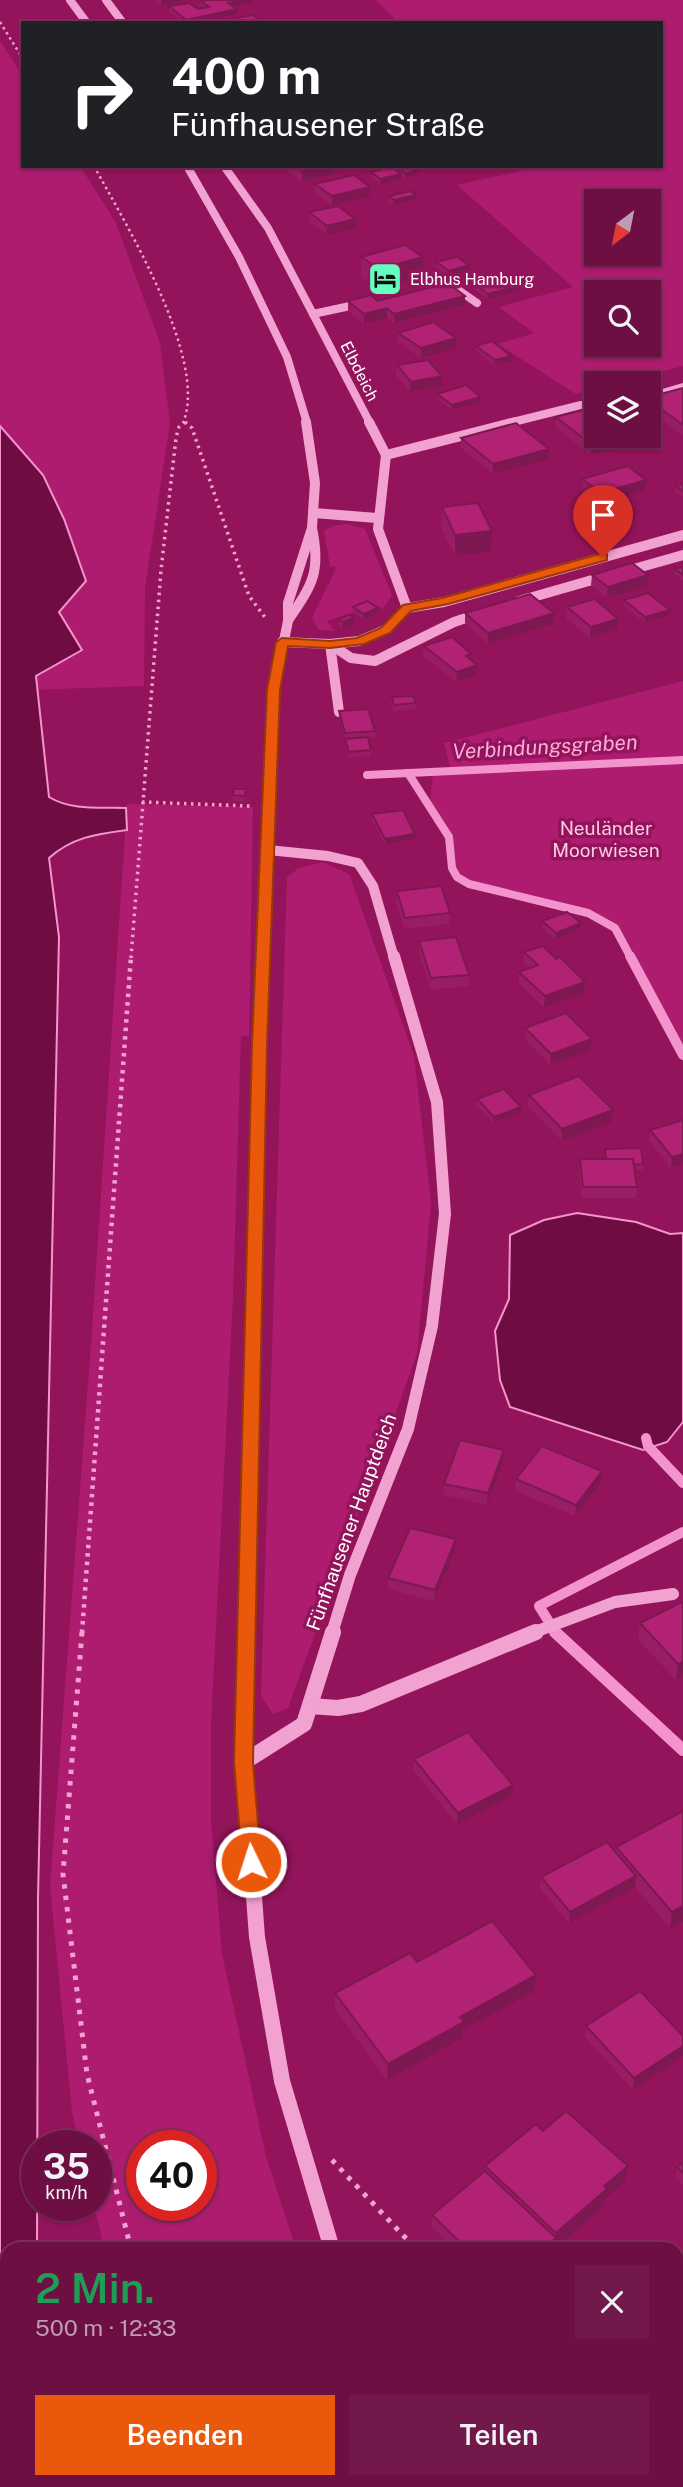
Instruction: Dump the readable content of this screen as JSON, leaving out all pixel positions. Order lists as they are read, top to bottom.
{
  "streets": {
    "street": ["Elbdeich", "Fünfhausener Hauptdeich"]
  },
  "water": ["Verbindungsgraben"],
  "parks": ["Neuländer Moorwiesen"],
  "places": {
    "hotel": ["Elbhus Hamburg"]
  },
  "north": "bottom left",
  "page": {
    "turn": ["400 m", "Fünfhausener Straße"],
    "speed": "35 km/h",
    "limit": "40",
    "heading": ["2 Min.", "500 m · 12:33"],
    "buttons": ["Beenden", "Teilen"]
  }
}
